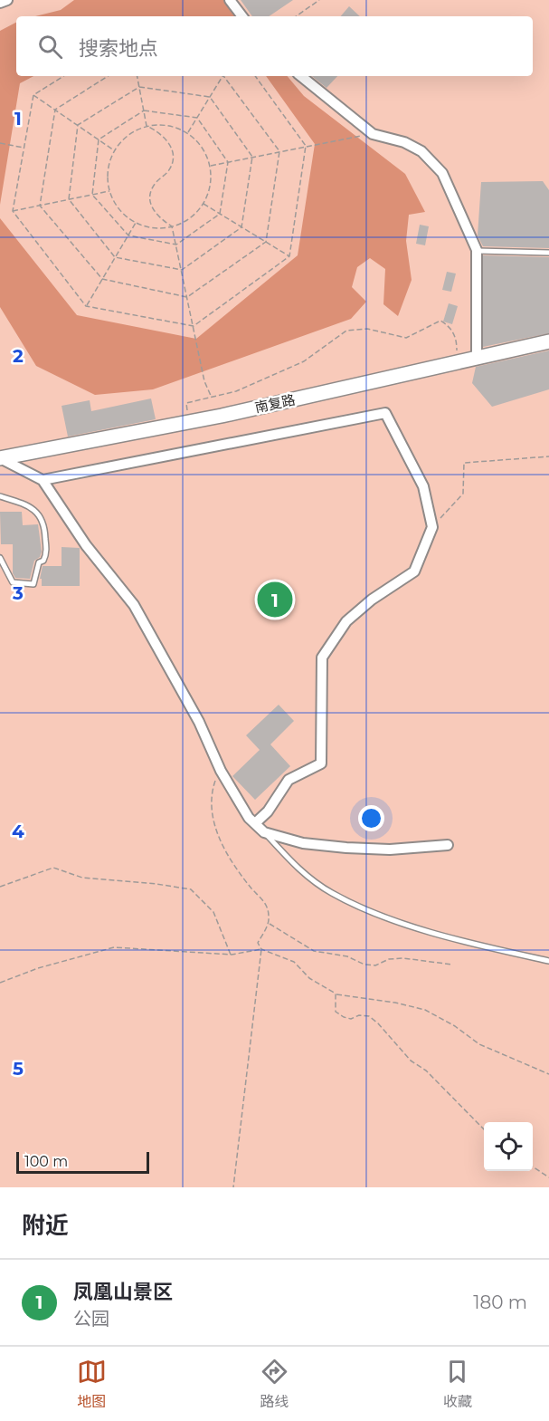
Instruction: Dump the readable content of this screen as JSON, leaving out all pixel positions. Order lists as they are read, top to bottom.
{
  "streets": {
    "street": ["南复路"]
  },
  "scale_bar": "100 m",
  "page": {
    "search": "搜索地点",
    "pins": "1",
    "scale": "100 m",
    "heading": "附近",
    "list": [
      {
        "mark": "1",
        "name": "凤凰山景区",
        "note": "公园",
        "value": "180 m"
      }
    ],
    "nav": ["地图", "路线", "收藏"]
  },
  "grid": {
    "rows": [
      "1",
      "2",
      "3",
      "4",
      "5"
    ]
  }
}
